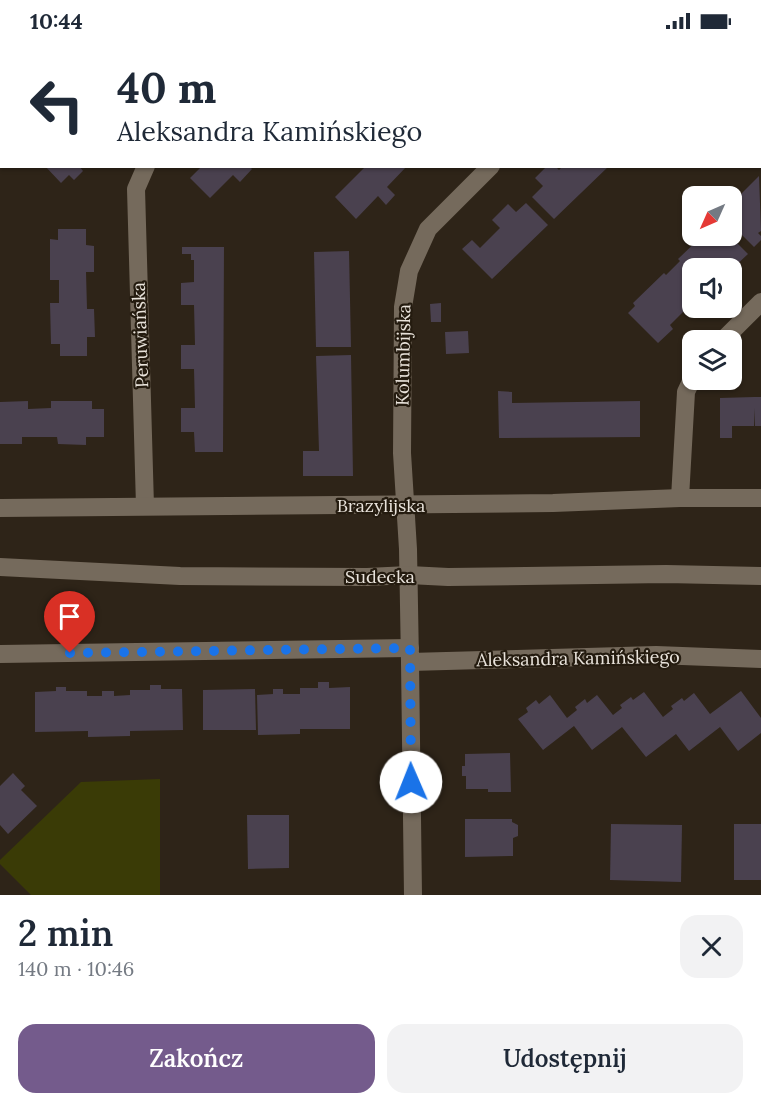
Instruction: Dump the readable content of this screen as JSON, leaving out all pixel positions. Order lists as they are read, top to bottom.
{
  "streets": {
    "street": [
      "Peruwiańska",
      "Kolumbijska",
      "Brazylijska",
      "Sudecka",
      "Aleksandra Kamińskiego"
    ]
  },
  "crossings": [
    ["Peruwiańska", "Brazylijska"],
    ["Kolumbijska", "Brazylijska"],
    ["Kolumbijska", "Sudecka"]
  ],
  "north": "bottom left",
  "page": {
    "status": "10:44",
    "turn": ["40 m", "Aleksandra Kamińskiego"],
    "heading": ["2 min", "140 m · 10:46"],
    "buttons": ["Zakończ", "Udostępnij"]
  }
}
